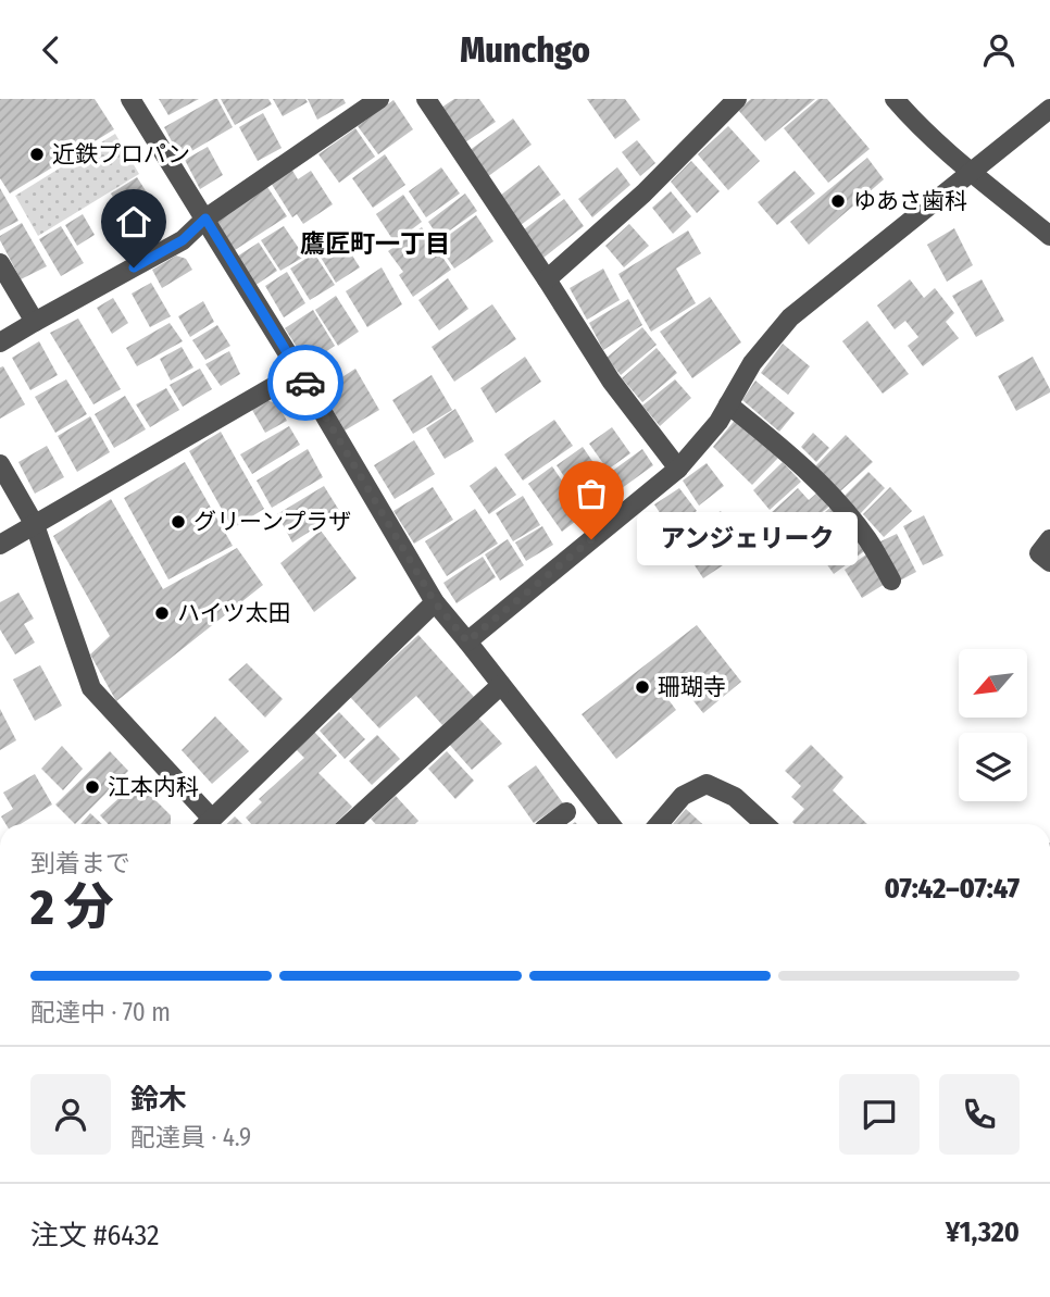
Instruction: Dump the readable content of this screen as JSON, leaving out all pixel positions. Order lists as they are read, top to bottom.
{
  "districts": ["鷹匠町一丁目"],
  "places": [
    "近鉄プロパン",
    "ゆあさ歯科",
    "グリーンプラザ",
    "アンジェリーク",
    "ハイツ太田",
    "珊瑚寺",
    "江本内科"
  ],
  "north": "bottom left",
  "page": {
    "header": "Munchgo",
    "bubble": "アンジェリーク",
    "heading": ["2 分", "到着まで", "07:42–07:47"],
    "panel": [
      "鈴木",
      "配達員 · 4.9",
      "注文 #6432",
      "¥1,320"
    ],
    "bar": "配達中 · 70 m"
  }
}
